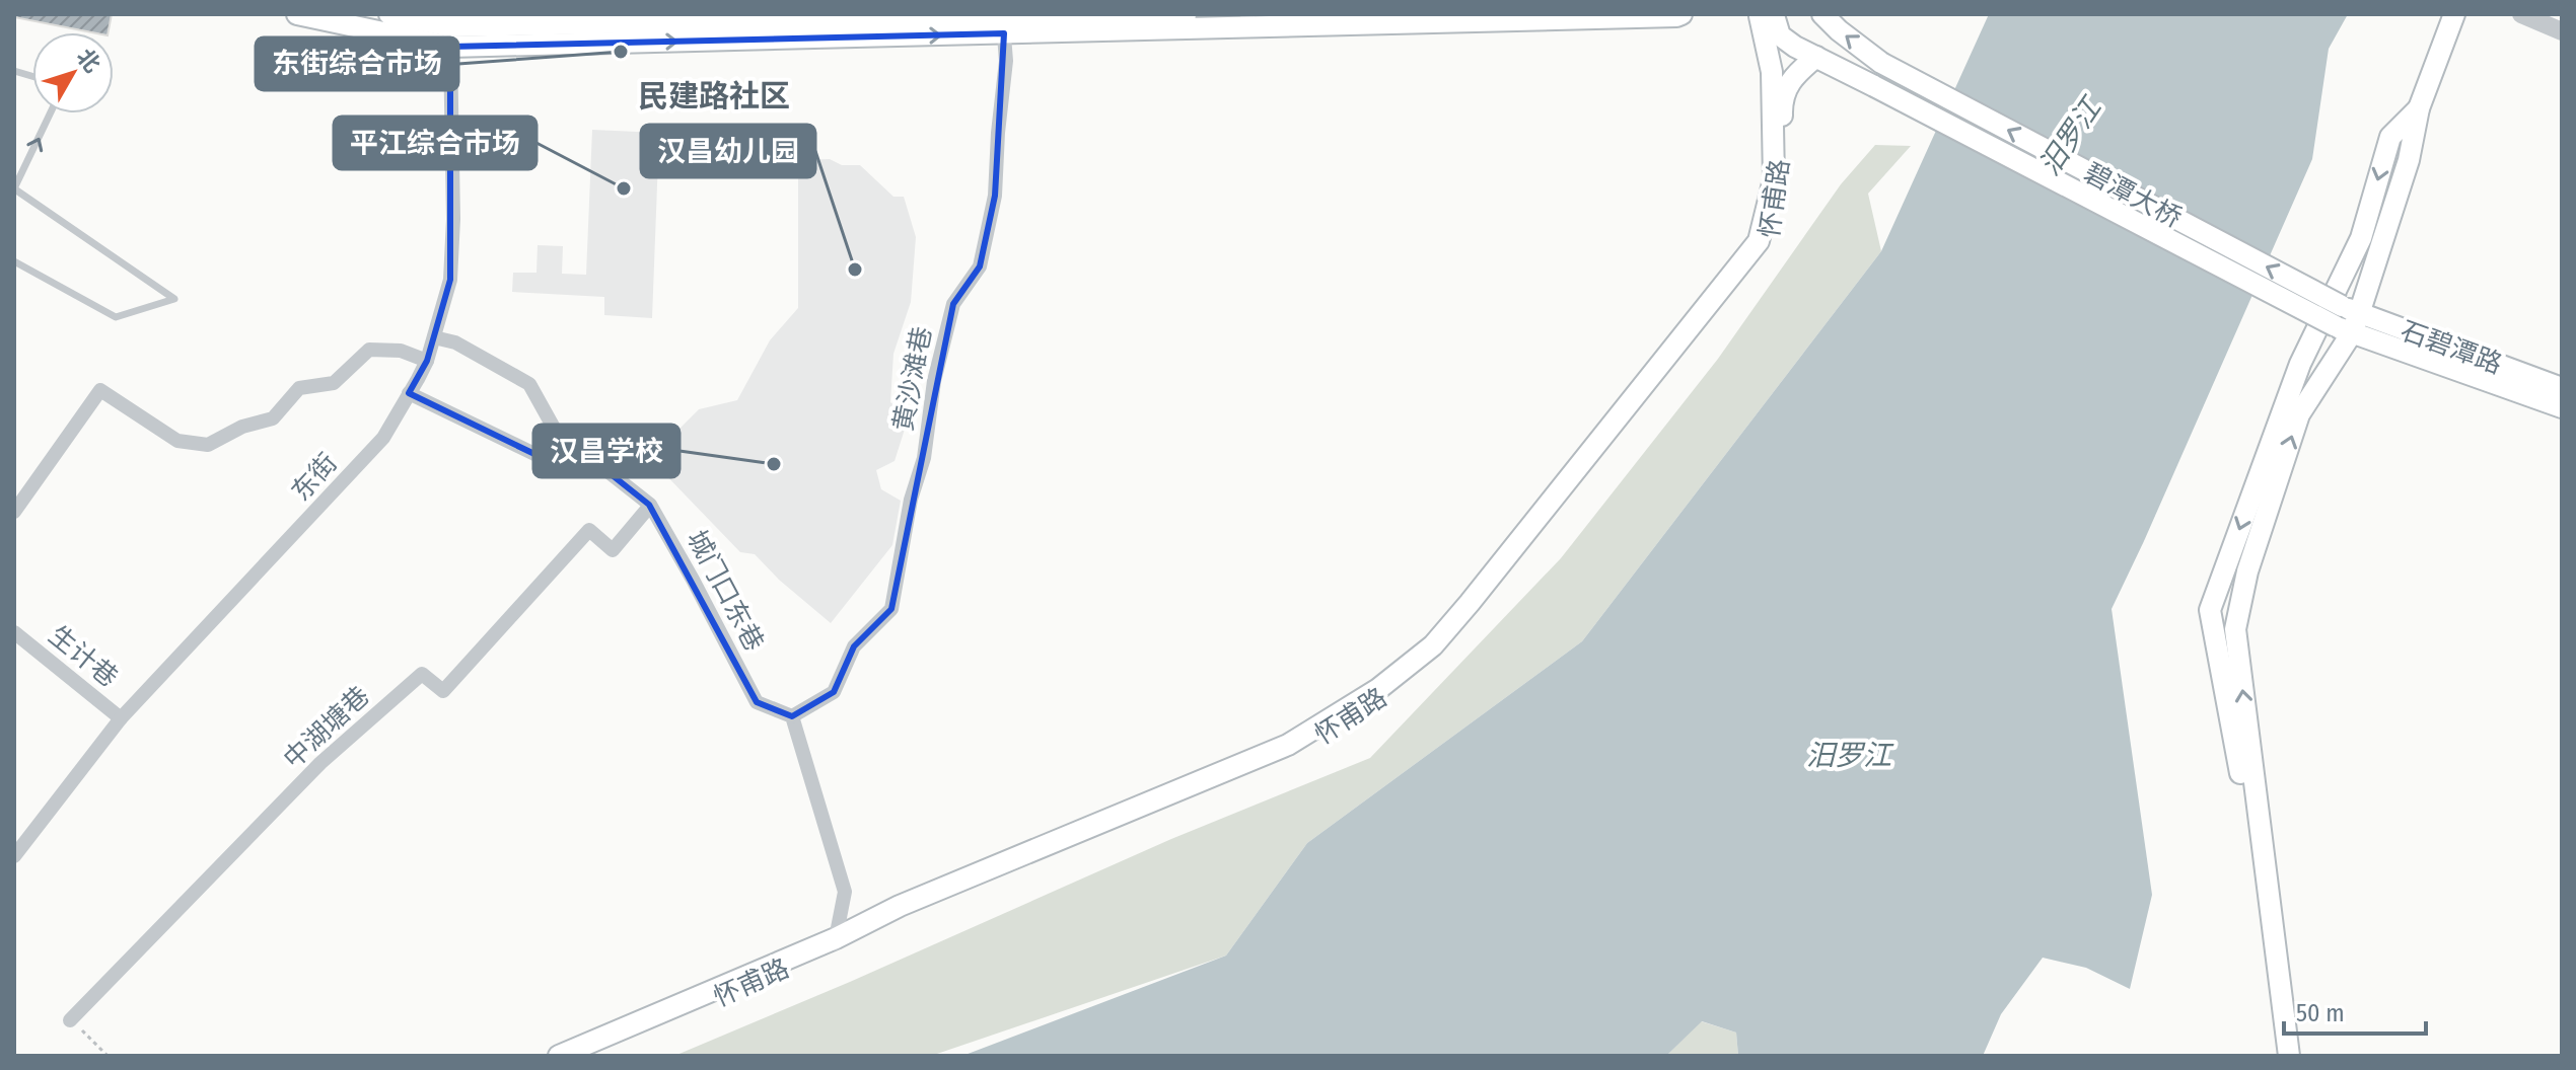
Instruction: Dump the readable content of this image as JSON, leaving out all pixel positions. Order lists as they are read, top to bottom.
{
  "streets": {
    "main road": ["碧潭大桥", "怀甫路", "石碧潭路"],
    "street": [
      "黄沙滩巷",
      "东街",
      "城门口东巷",
      "生计巷",
      "中湖塘巷"
    ]
  },
  "crossings": [
    ["碧潭大桥", "石碧潭路"],
    ["黄沙滩巷", "城门口东巷"],
    ["东街", "城门口东巷"],
    ["东街", "生计巷"],
    ["城门口东巷", "中湖塘巷"]
  ],
  "districts": ["民建路社区"],
  "water": ["汨罗江"],
  "places": [
    "东街综合市场",
    "平江综合市场",
    "汉昌幼儿园",
    "汉昌学校"
  ],
  "scale_bar": "50 m",
  "north": "top right"
}
